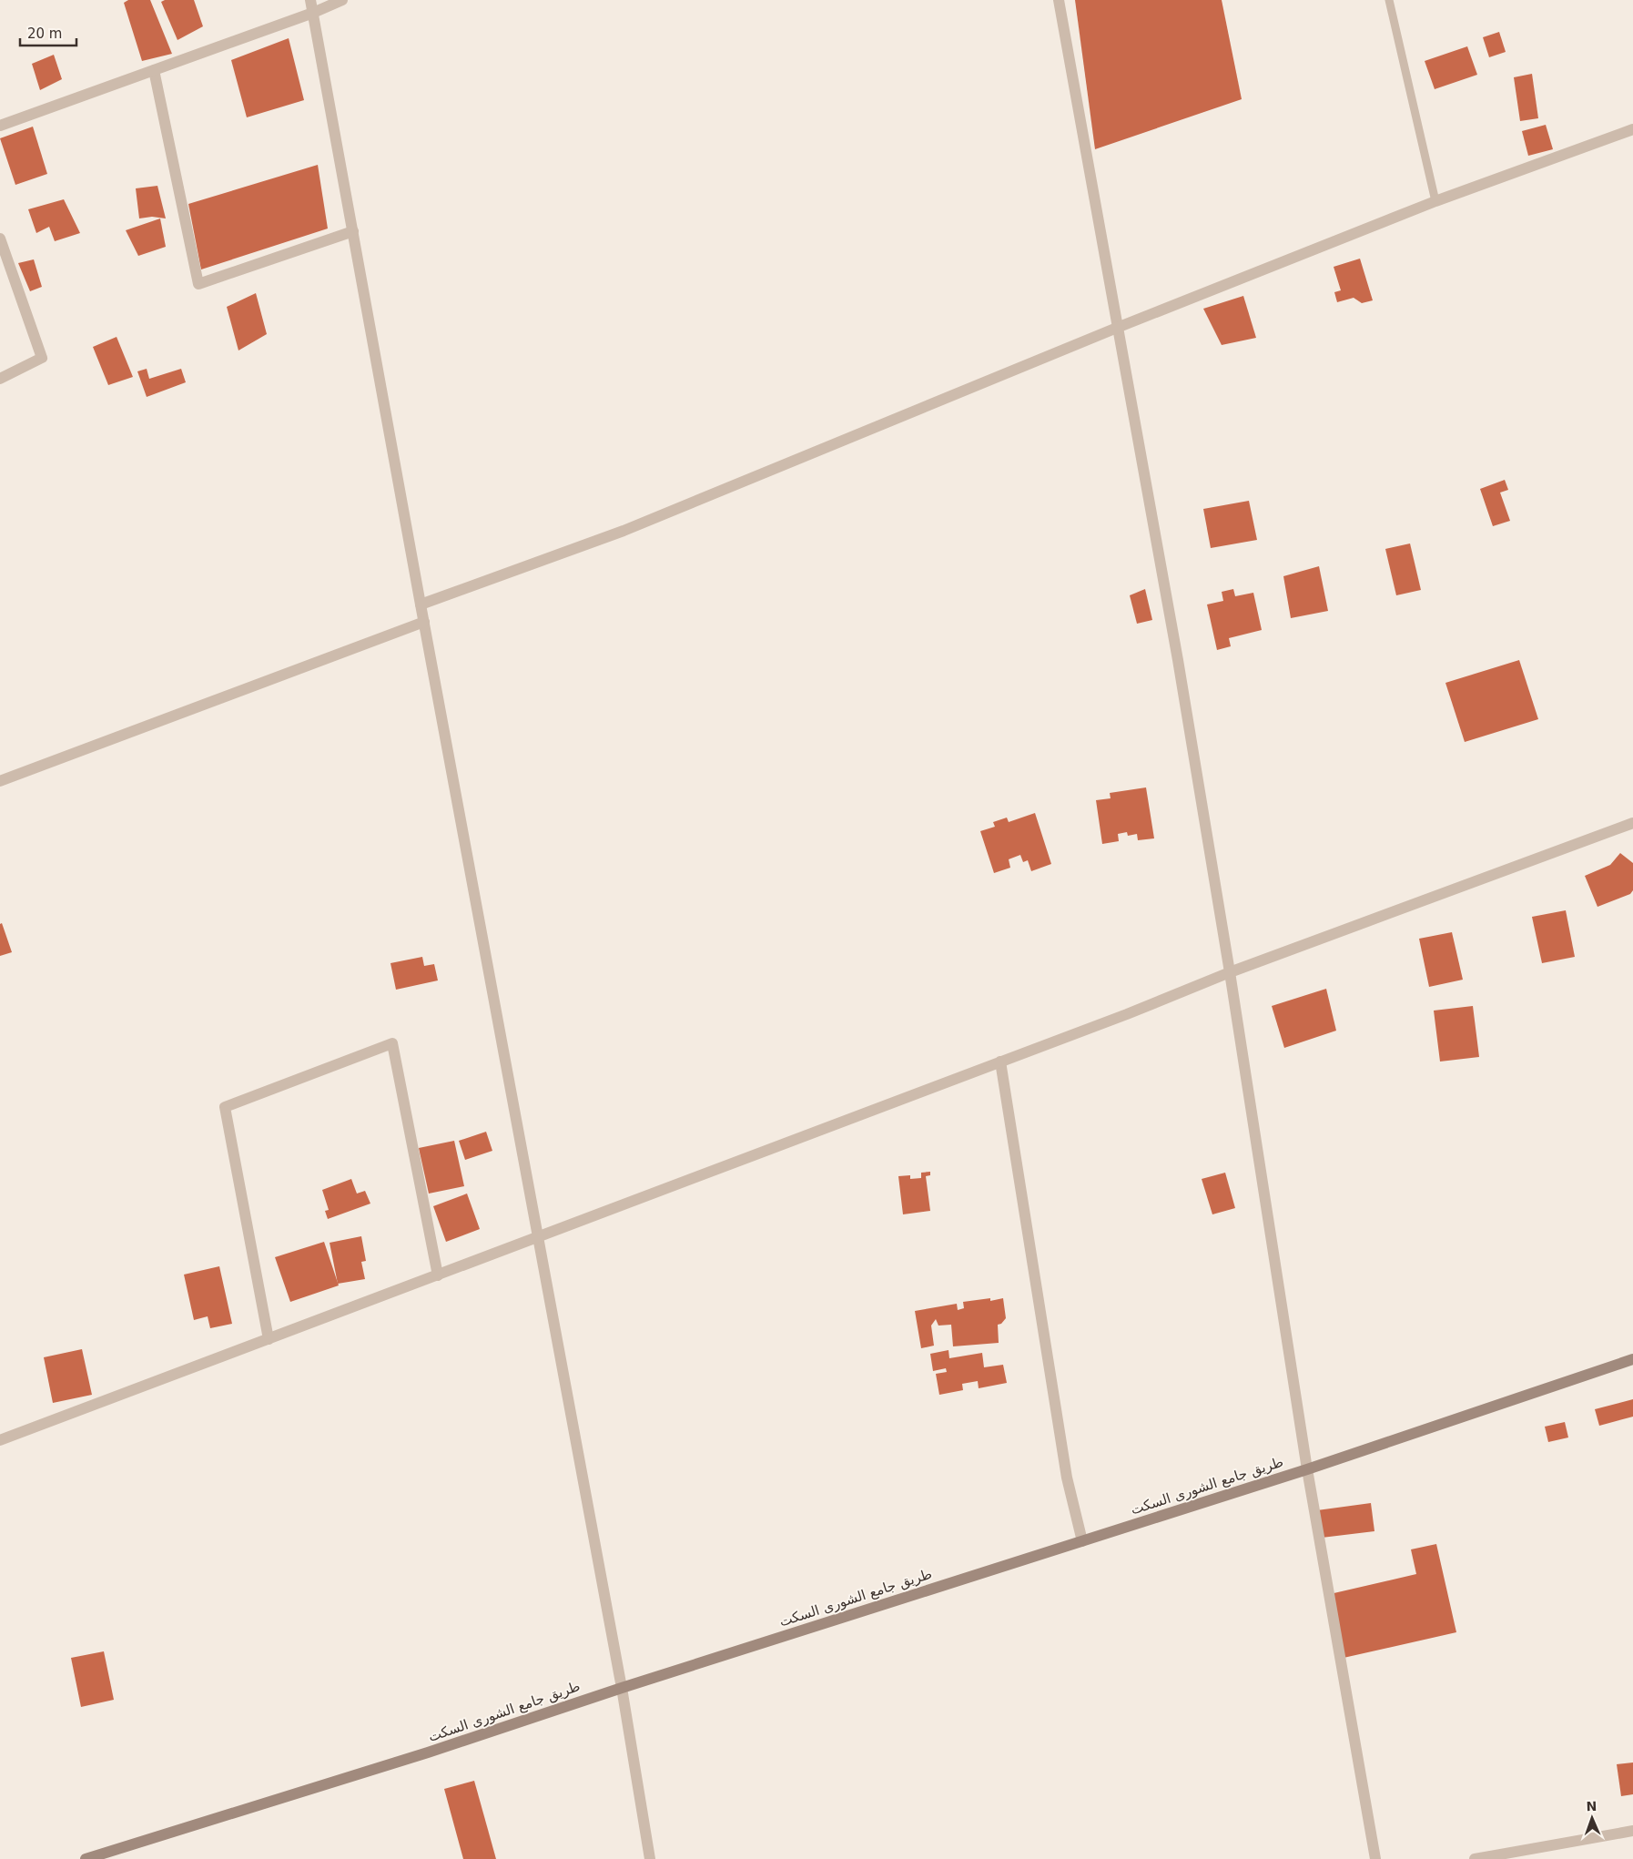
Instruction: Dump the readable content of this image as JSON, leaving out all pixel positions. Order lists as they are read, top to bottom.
{
  "streets": {
    "main road": ["طريق جامع الشورى السكت"]
  },
  "scale_bar": "20 m",
  "north": "top"
}
